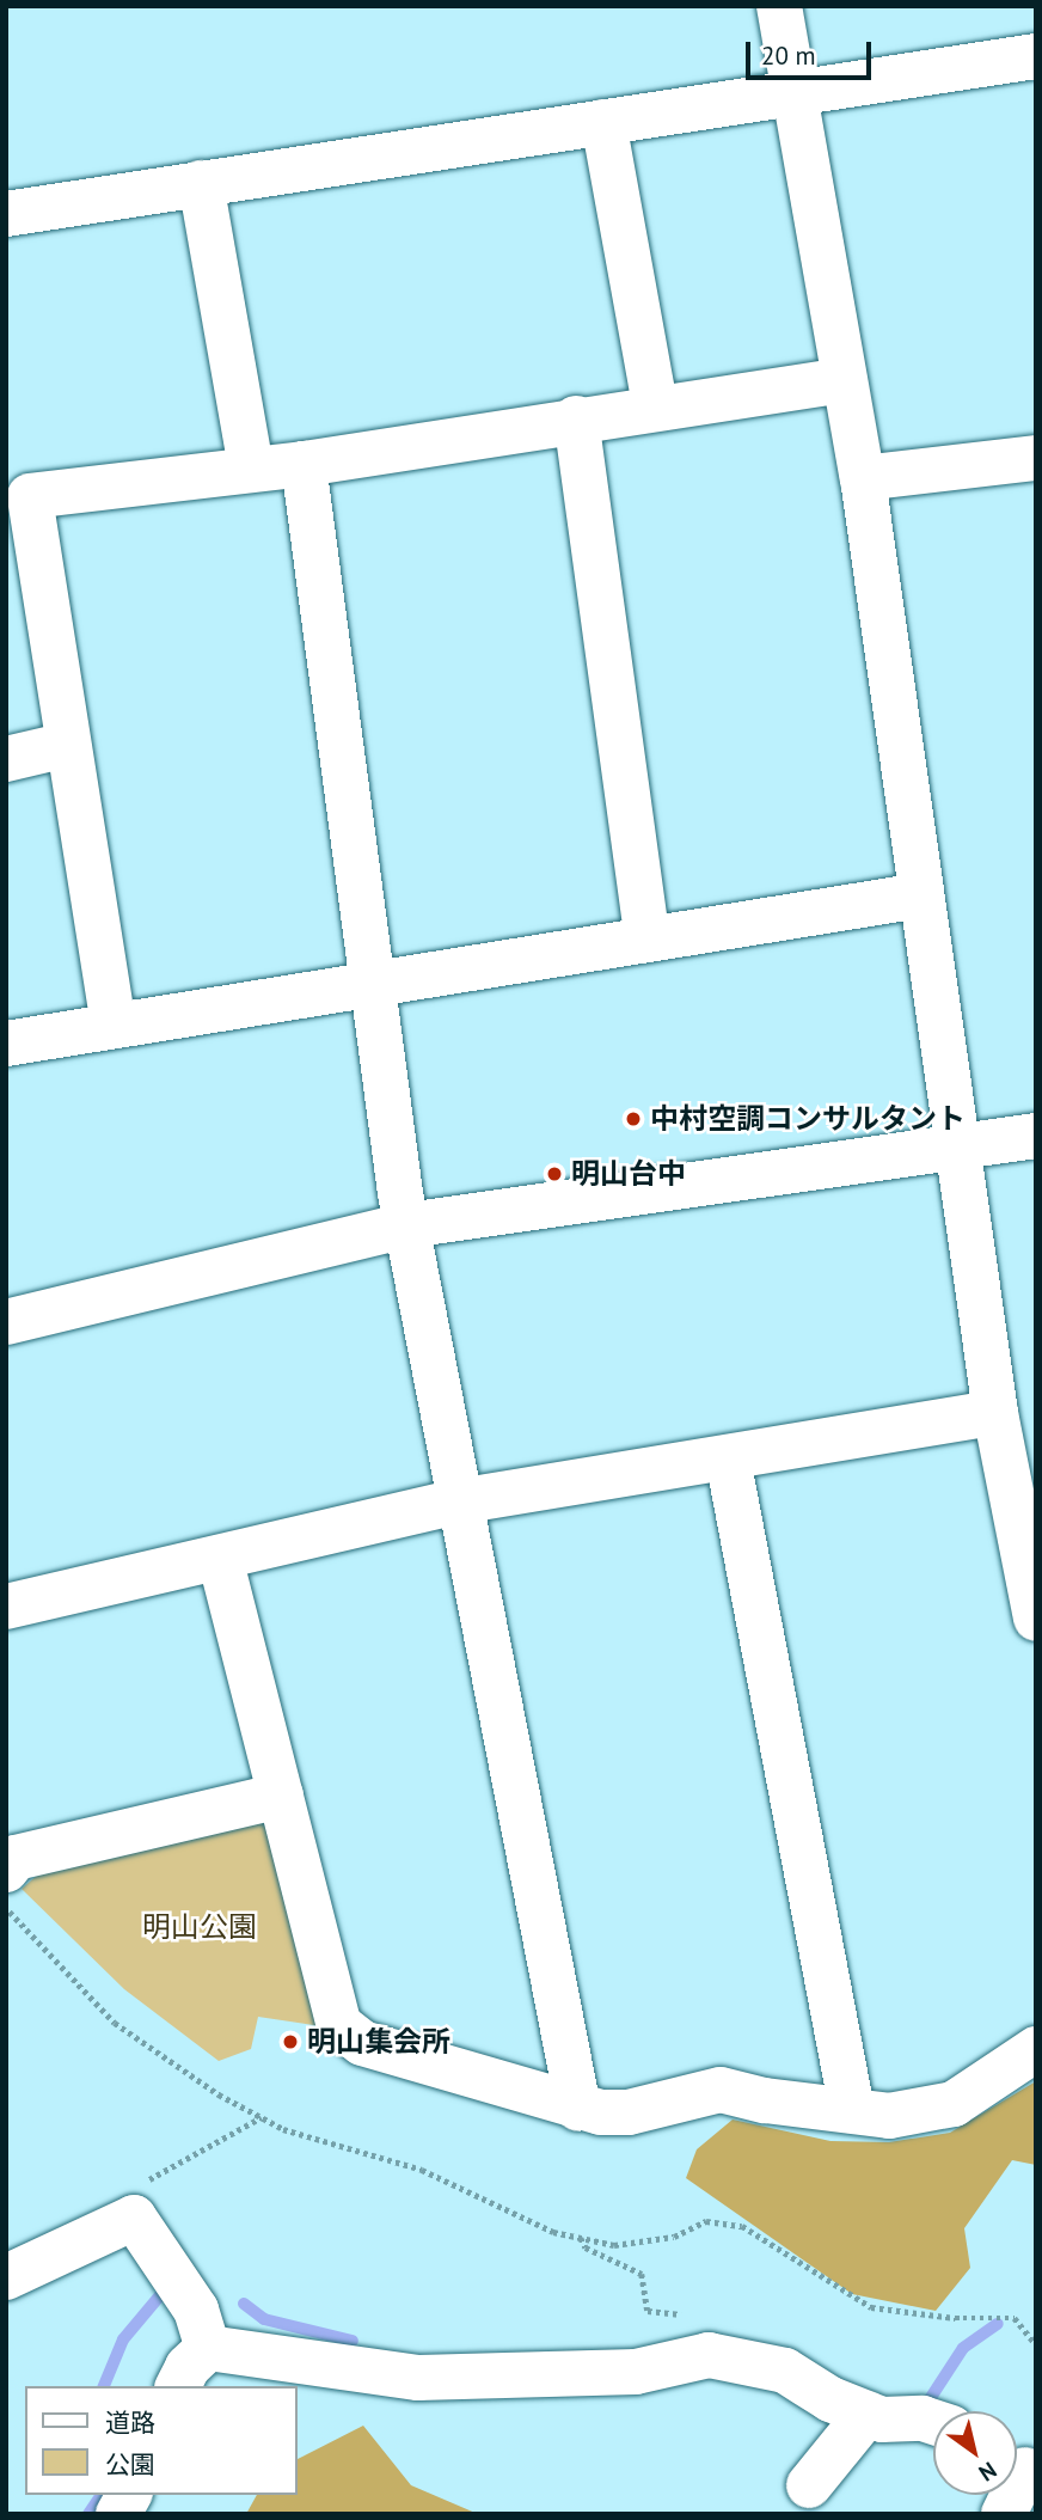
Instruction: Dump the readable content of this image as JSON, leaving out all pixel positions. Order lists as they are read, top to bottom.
{
  "parks": ["明山公園"],
  "places": ["中村空調コンサルタント", "明山台中", "明山集会所"],
  "legend": ["道路", "公園"],
  "scale_bar": "20 m",
  "north": "bottom right"
}
